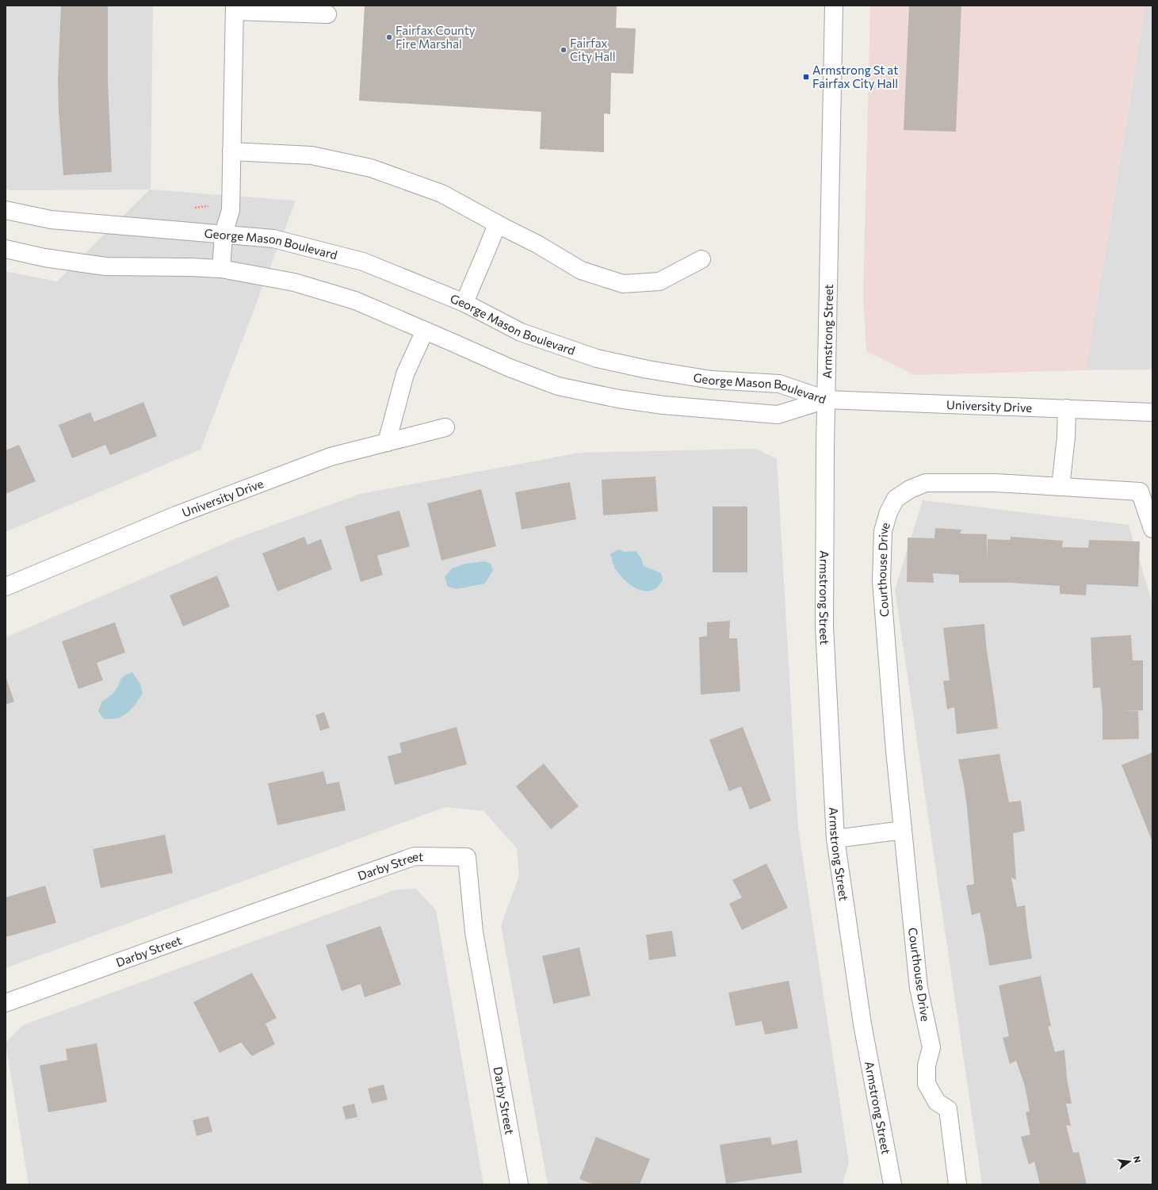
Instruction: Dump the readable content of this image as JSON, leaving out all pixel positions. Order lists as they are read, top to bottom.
{
  "streets": {
    "street": [
      "George Mason Boulevard",
      "Armstrong Street",
      "University Drive",
      "Courthouse Drive",
      "Darby Street"
    ]
  },
  "crossings": [
    ["George Mason Boulevard", "Armstrong Street"],
    ["George Mason Boulevard", "University Drive"],
    ["Armstrong Street", "University Drive"]
  ],
  "places": {
    "other": ["Fairfax County Fire Marshal", "Fairfax City Hall"],
    "transit": ["Armstrong St at Fairfax City Hall"]
  },
  "north": "right"
}
